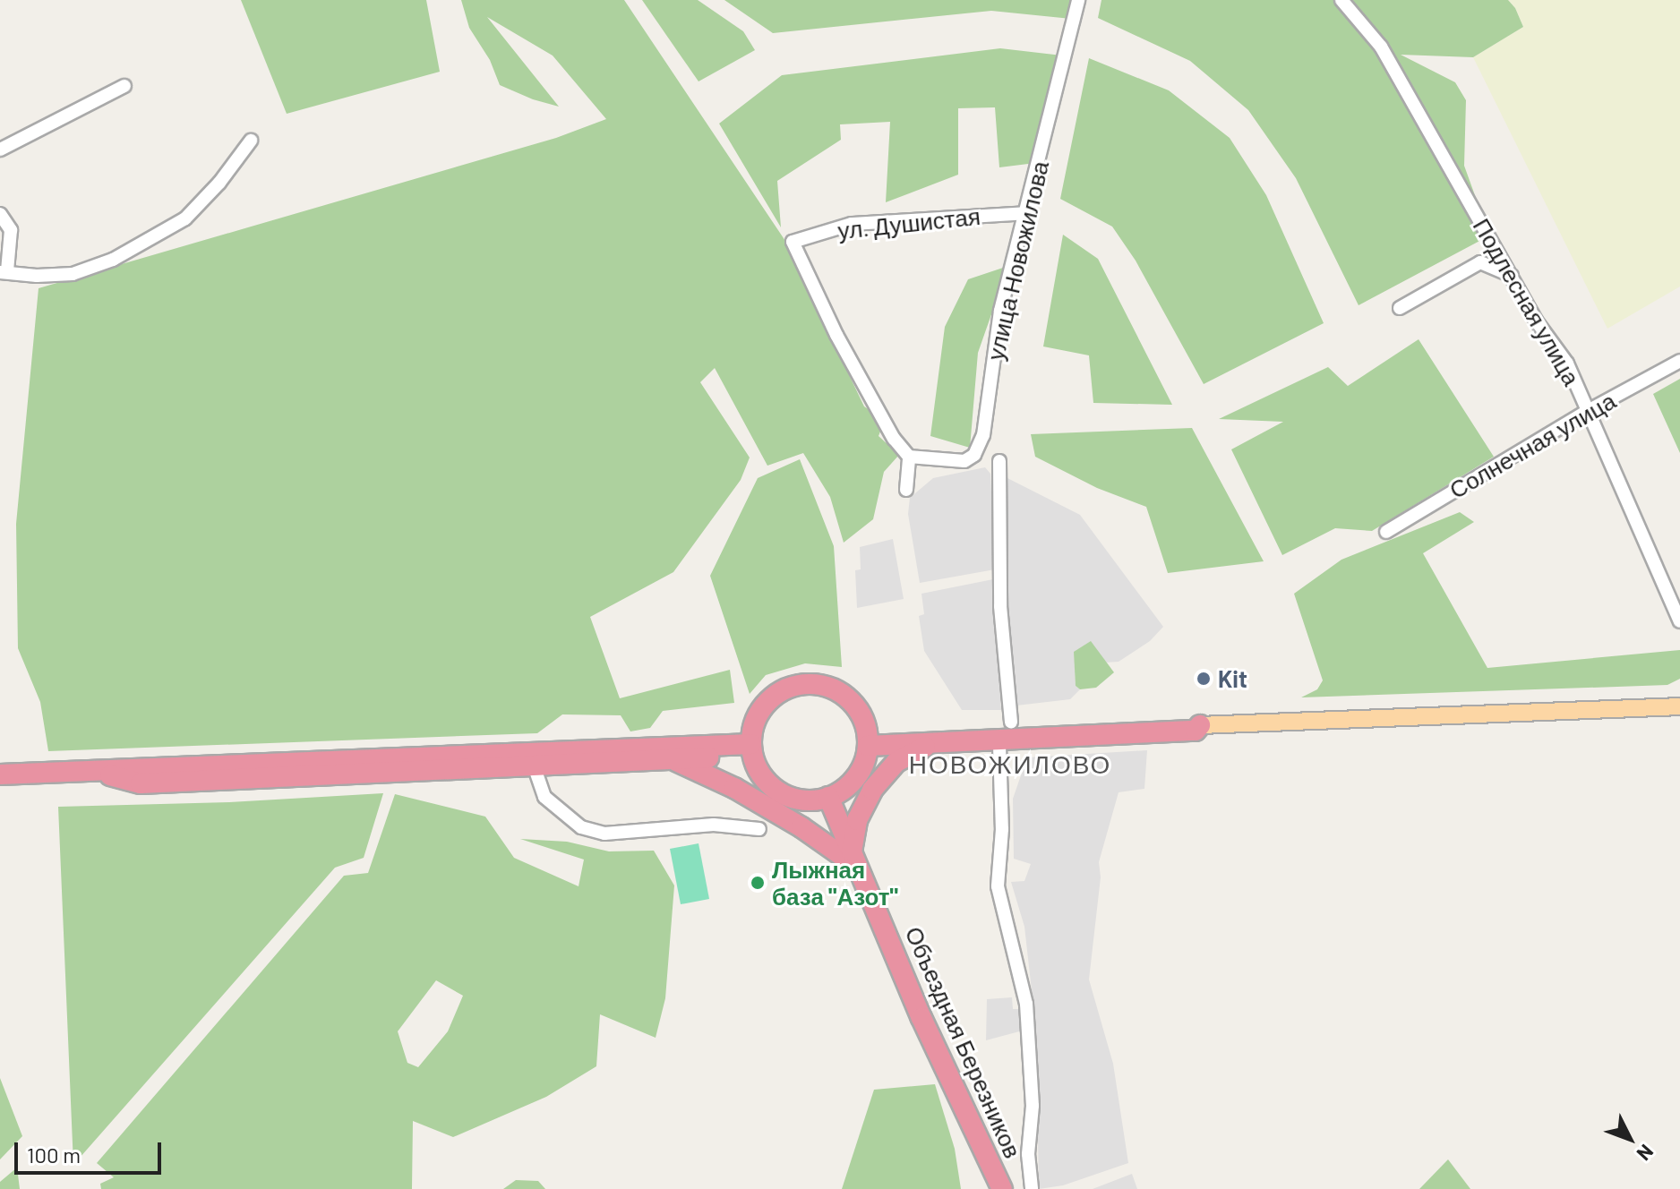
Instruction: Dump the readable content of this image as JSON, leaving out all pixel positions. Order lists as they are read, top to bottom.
{
  "streets": {
    "highway": ["Объездная Березников"],
    "street": [
      "ул. Душистая",
      "улица Новожилова",
      "Подлесная улица",
      "Солнечная улица"
    ]
  },
  "crossings": [
    ["ул. Душистая", "улица Новожилова"],
    ["Подлесная улица", "Солнечная улица"]
  ],
  "districts": ["НОВОЖИЛОВО"],
  "places": ["Kit", "Лыжная база \"Азот\""],
  "scale_bar": "100 m",
  "north": "bottom right"
}
